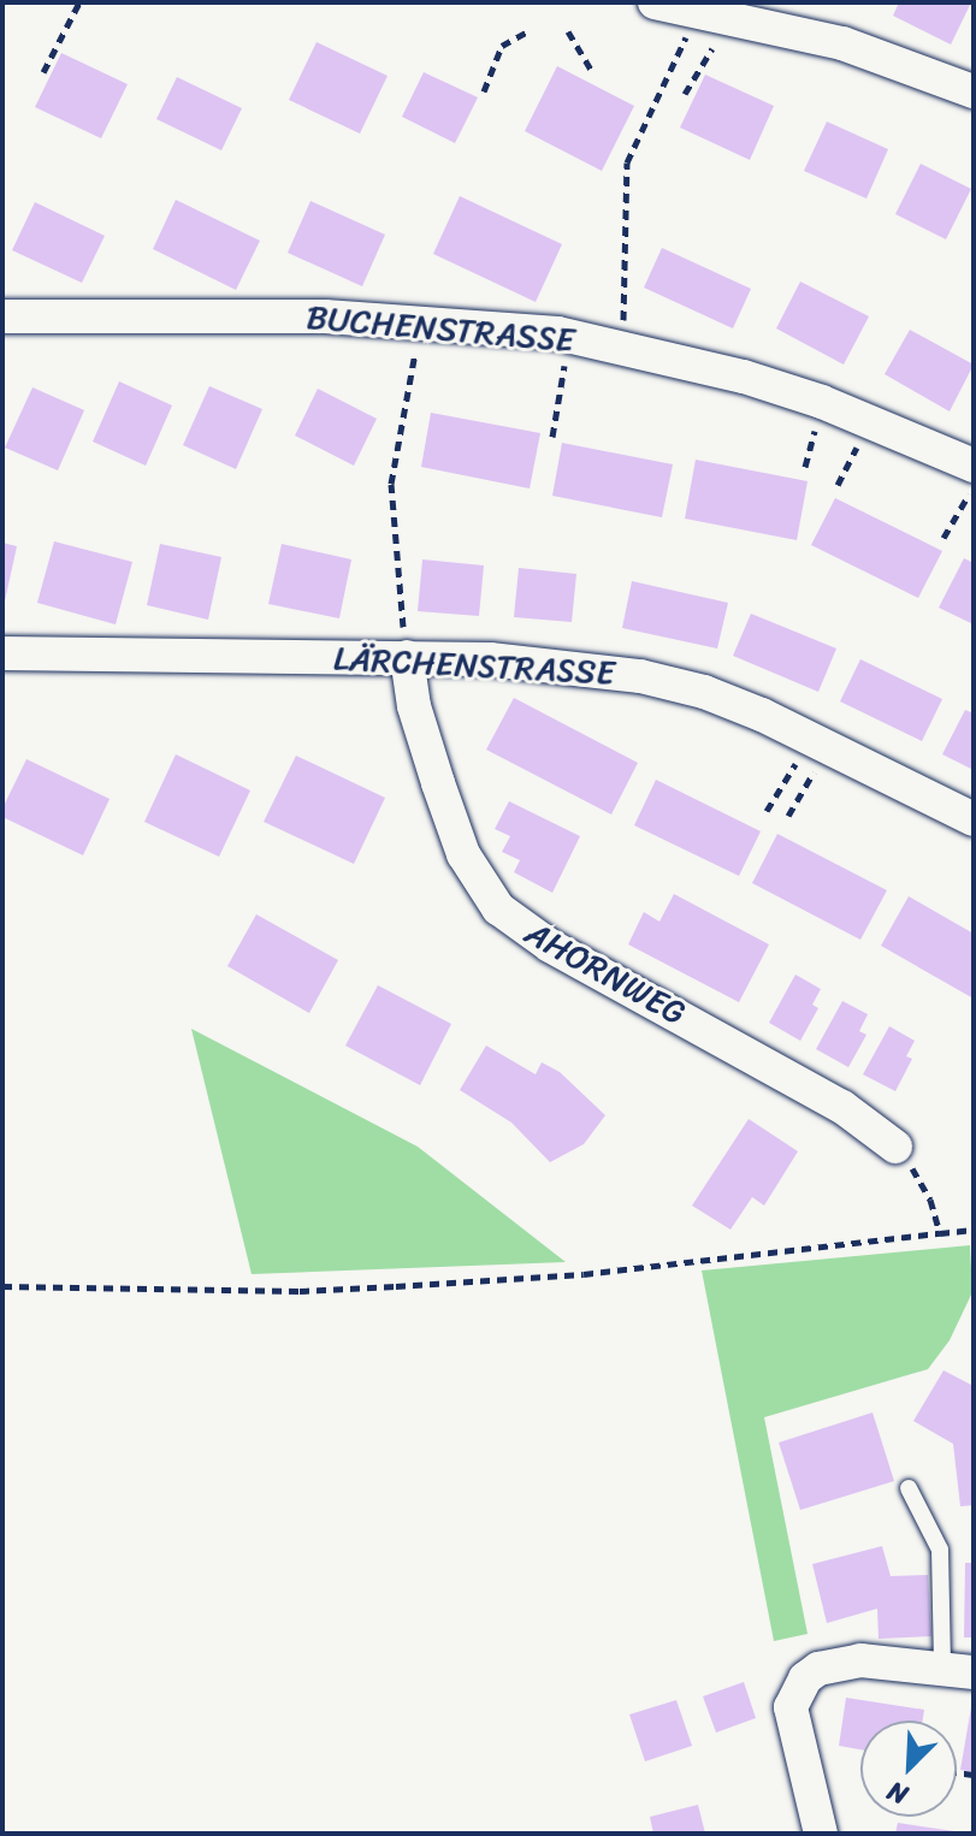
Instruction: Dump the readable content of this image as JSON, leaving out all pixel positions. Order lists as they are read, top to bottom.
{
  "streets": {
    "street": ["BUCHENSTRASSE", "LÄRCHENSTRASSE", "AHORNWEG"]
  },
  "crossings": [
    ["LÄRCHENSTRASSE", "AHORNWEG"]
  ],
  "north": "bottom left"
}
